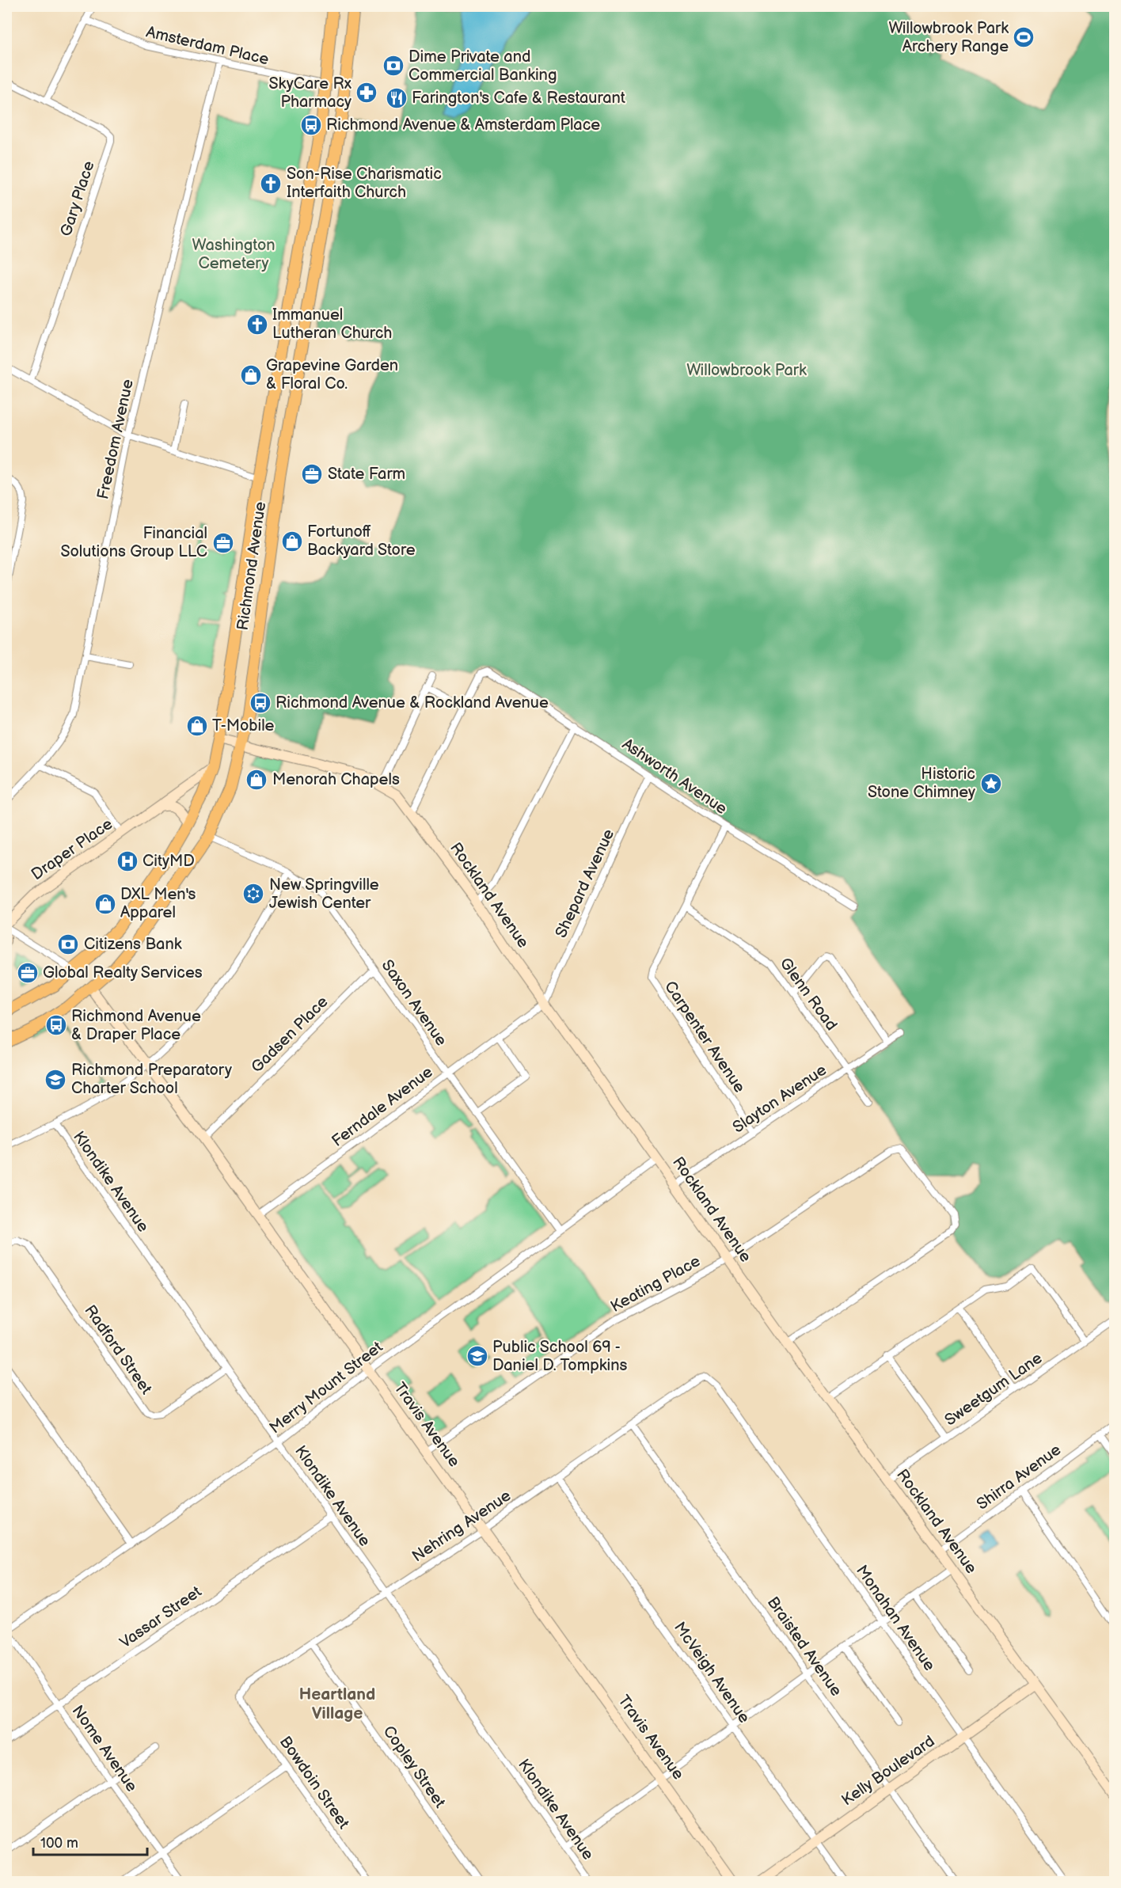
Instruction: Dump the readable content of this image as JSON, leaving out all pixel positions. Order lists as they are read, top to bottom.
{
  "streets": {
    "main road": ["Richmond Avenue"],
    "street": [
      "Amsterdam Place",
      "Gary Place",
      "Freedom Avenue",
      "Ashworth Avenue",
      "Draper Place",
      "Shepard Avenue",
      "Rockland Avenue",
      "Glenn Road",
      "Saxon Avenue",
      "Gadsen Place",
      "Carpenter Avenue",
      "Slayton Avenue",
      "Ferndale Avenue",
      "Klondike Avenue",
      "Keating Place",
      "Radford Street",
      "Merry Mount Street",
      "Sweetgum Lane",
      "Travis Avenue",
      "Shirra Avenue",
      "Nehring Avenue",
      "Vassar Street",
      "Monahan Avenue",
      "Braisted Avenue",
      "McVeigh Avenue",
      "Nome Avenue",
      "Copley Street",
      "Kelly Boulevard",
      "Bowdoin Street"
    ]
  },
  "crossings": [
    ["Amsterdam Place", "Freedom Avenue"],
    ["Amsterdam Place", "Richmond Avenue"],
    ["Richmond Avenue", "Draper Place"],
    ["Richmond Avenue", "Rockland Avenue"],
    ["Richmond Avenue", "Saxon Avenue"],
    ["Richmond Avenue", "Travis Avenue"],
    ["Ashworth Avenue", "Shepard Avenue"],
    ["Ashworth Avenue", "Carpenter Avenue"],
    ["Shepard Avenue", "Rockland Avenue"],
    ["Shepard Avenue", "Ferndale Avenue"],
    ["Rockland Avenue", "Slayton Avenue"],
    ["Rockland Avenue", "Ferndale Avenue"],
    ["Rockland Avenue", "Keating Place"],
    ["Rockland Avenue", "Merry Mount Street"],
    ["Rockland Avenue", "Sweetgum Lane"],
    ["Rockland Avenue", "Shirra Avenue"],
    ["Rockland Avenue", "Kelly Boulevard"],
    ["Glenn Road", "Carpenter Avenue"],
    ["Glenn Road", "Slayton Avenue"],
    ["Saxon Avenue", "Gadsen Place"],
    ["Saxon Avenue", "Ferndale Avenue"],
    ["Saxon Avenue", "Merry Mount Street"],
    ["Gadsen Place", "Travis Avenue"],
    ["Carpenter Avenue", "Slayton Avenue"],
    ["Ferndale Avenue", "Travis Avenue"],
    ["Klondike Avenue", "Radford Street"],
    ["Klondike Avenue", "Merry Mount Street"],
    ["Klondike Avenue", "Nehring Avenue"],
    ["Klondike Avenue", "Vassar Street"],
    ["Keating Place", "Travis Avenue"],
    ["Merry Mount Street", "Travis Avenue"],
    ["Merry Mount Street", "Nome Avenue"],
    ["Travis Avenue", "Nehring Avenue"],
    ["Nehring Avenue", "Monahan Avenue"],
    ["Nehring Avenue", "Braisted Avenue"],
    ["Nehring Avenue", "McVeigh Avenue"],
    ["Nehring Avenue", "Copley Street"],
    ["Nehring Avenue", "Bowdoin Street"],
    ["Vassar Street", "Nome Avenue"],
    ["Monahan Avenue", "Kelly Boulevard"],
    ["Braisted Avenue", "Kelly Boulevard"],
    ["McVeigh Avenue", "Kelly Boulevard"]
  ],
  "districts": ["Heartland Village"],
  "parks": ["Washington Cemetery", "Willowbrook Park"],
  "places": {
    "sports": ["Willowbrook Park Archery Range"],
    "bank": ["Dime Private and Commercial Banking", "Citizens Bank"],
    "pharmacy": ["SkyCare Rx Pharmacy"],
    "restaurant": ["Farington's Cafe & Restaurant"],
    "bus stop": ["Richmond Avenue & Amsterdam Place", "Richmond Avenue & Rockland Avenue", "Richmond Avenue & Draper Place"],
    "church": ["Son-Rise Charismatic Interfaith Church", "Immanuel Lutheran Church"],
    "shop": [
      "Grapevine Garden & Floral Co.",
      "Fortunoff Backyard Store",
      "T-Mobile",
      "Menorah Chapels",
      "DXL Men's Apparel"
    ],
    "office": ["State Farm", "Financial Solutions Group LLC", "Global Realty Services"],
    "place": ["Historic Stone Chimney"],
    "hospital": ["CityMD"],
    "synagogue": ["New Springville Jewish Center"],
    "school or university": ["Richmond Preparatory Charter School", "Public School 69 - Daniel D. Tompkins"]
  },
  "scale_bar": "100 m"
}
